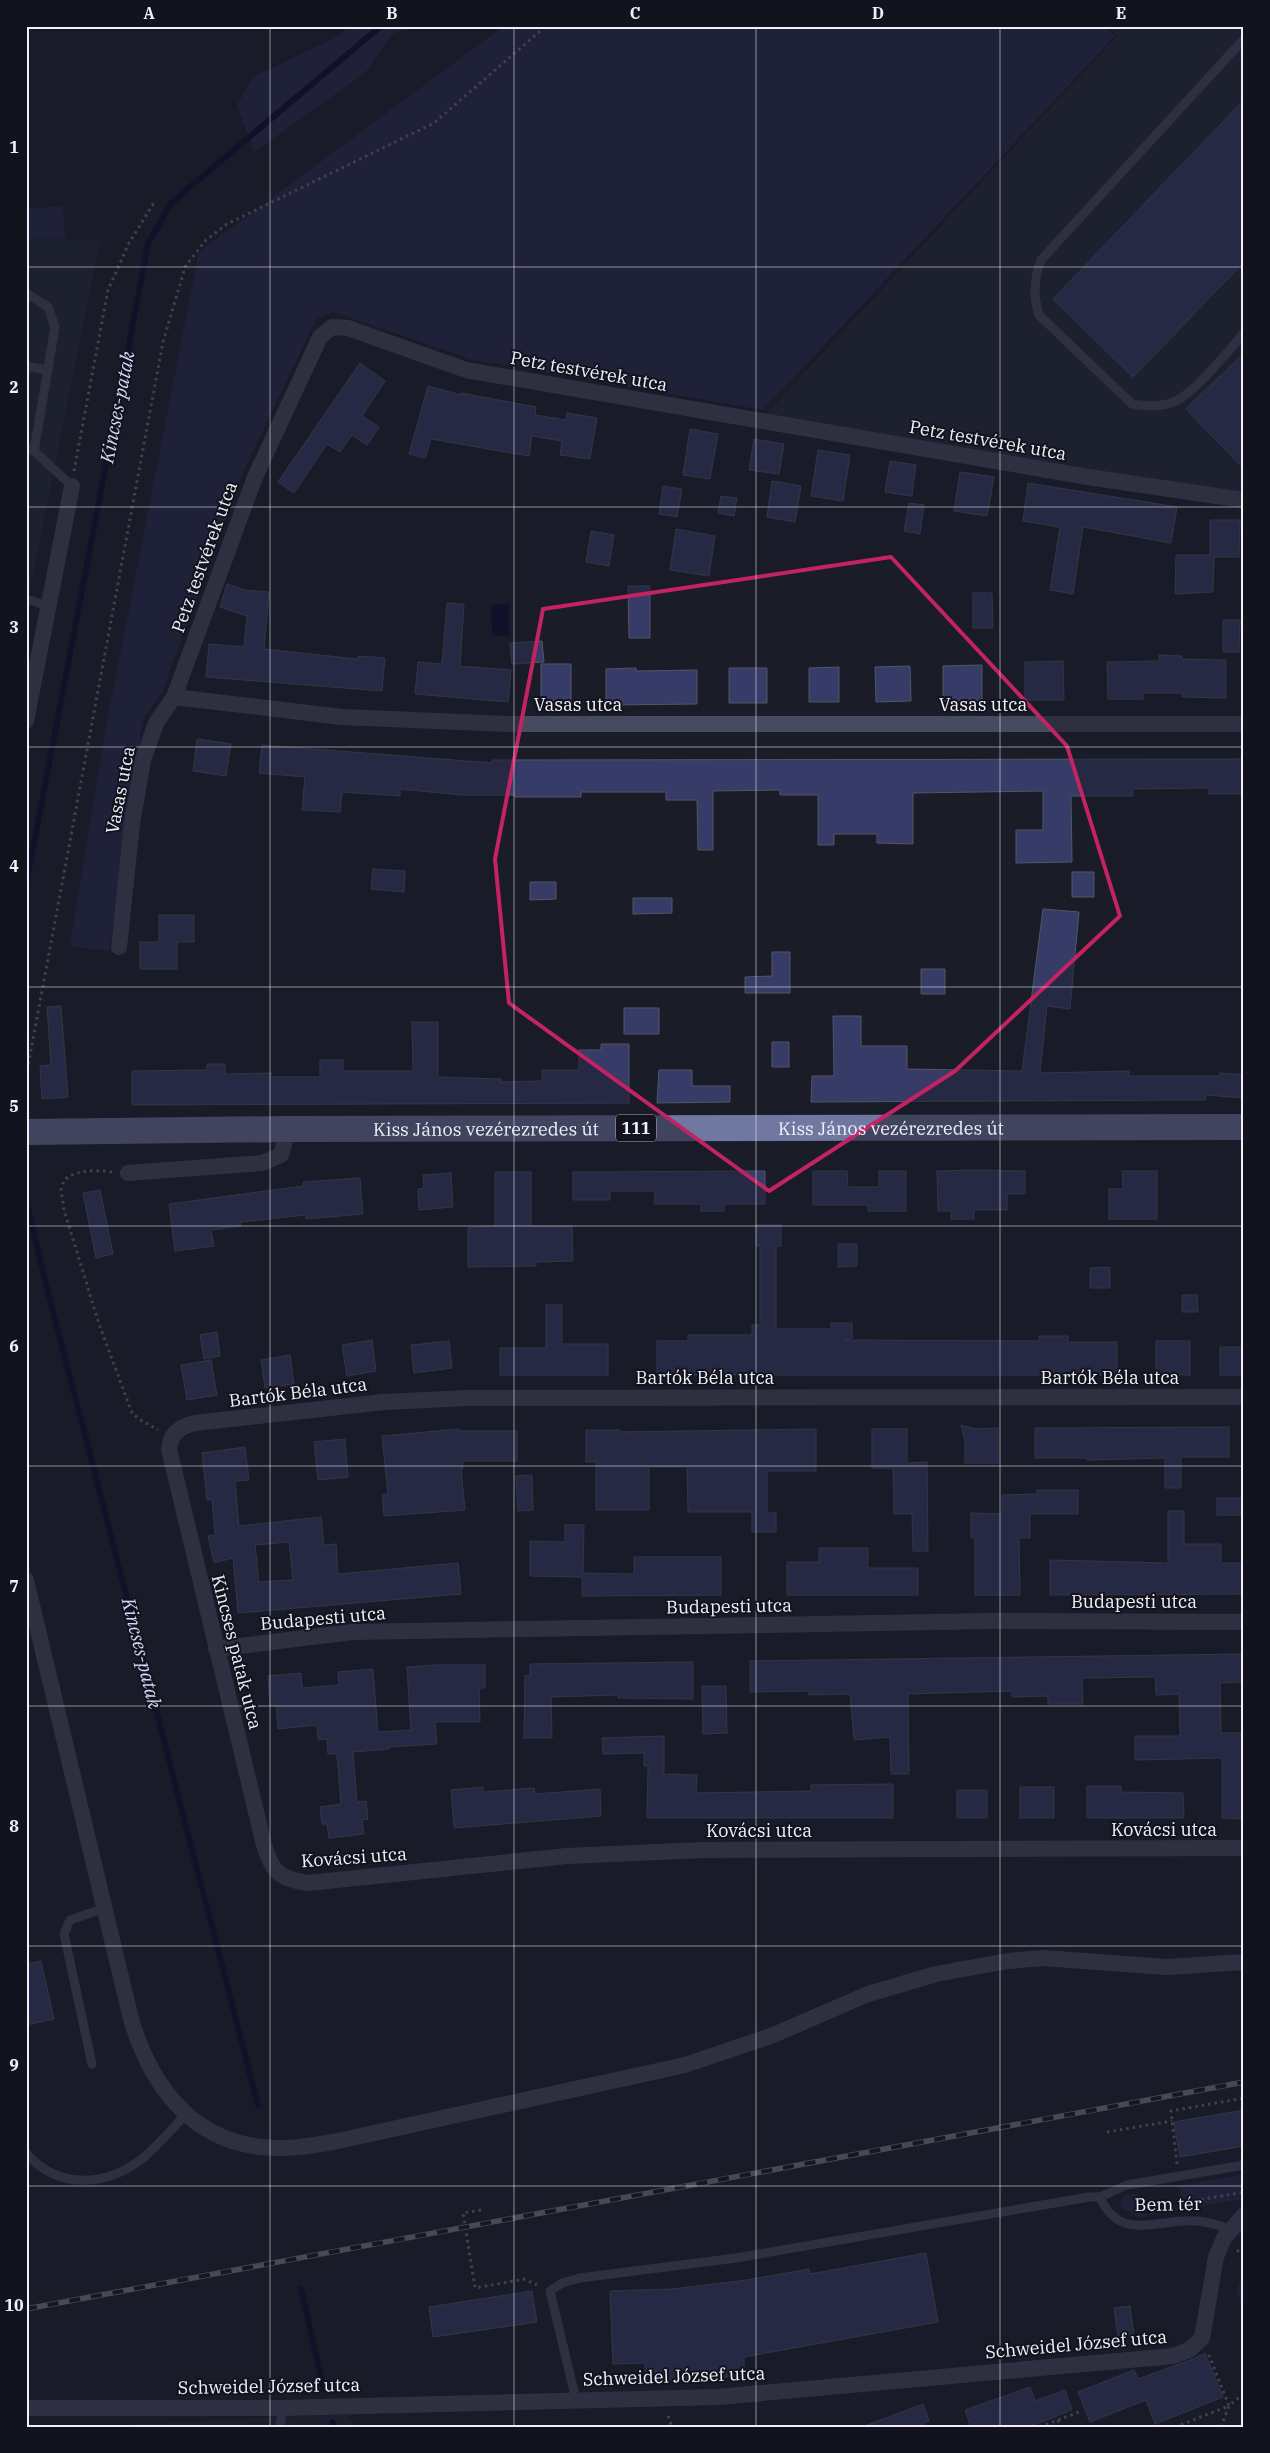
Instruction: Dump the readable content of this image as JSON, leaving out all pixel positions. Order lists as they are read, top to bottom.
{
  "streets": {
    "main road": ["111", "Kiss János vezérezredes út"],
    "street": [
      "Petz testvérek utca",
      "Vasas utca",
      "Bartók Béla utca",
      "Budapesti utca",
      "Kincses patak utca",
      "Kovácsi utca",
      "Schweidel József utca"
    ],
    "lane": ["Bem tér"]
  },
  "crossings": [
    ["Petz testvérek utca", "Vasas utca"],
    ["Bartók Béla utca", "Kincses patak utca"],
    ["Budapesti utca", "Kincses patak utca"],
    ["Kincses patak utca", "Kovácsi utca"]
  ],
  "water": ["Kincses-patak"],
  "grid": {
    "columns": [
      "A",
      "B",
      "C",
      "D",
      "E"
    ],
    "rows": [
      "1",
      "2",
      "3",
      "4",
      "5",
      "6",
      "7",
      "8",
      "9",
      "10"
    ]
  }
}
